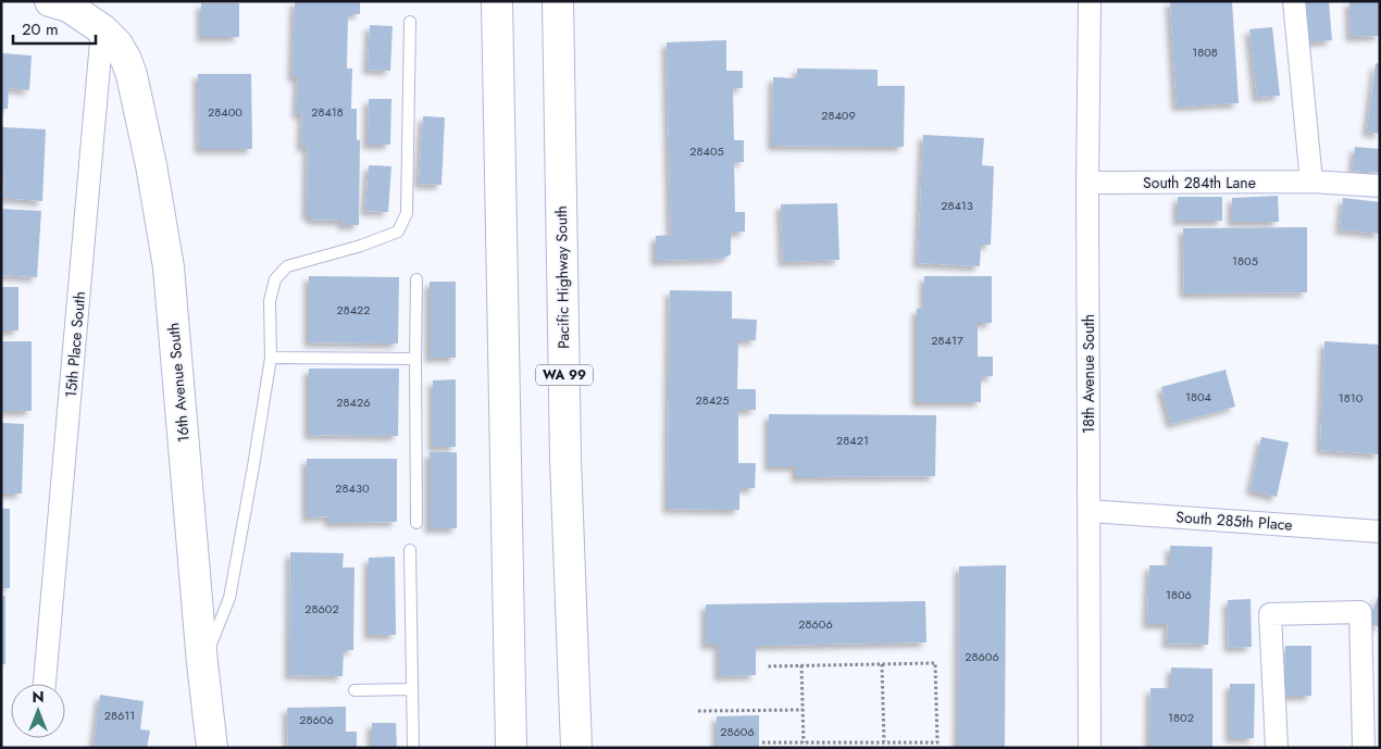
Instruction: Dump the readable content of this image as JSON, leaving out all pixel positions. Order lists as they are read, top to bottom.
{
  "streets": {
    "main road": ["Pacific Highway South", "WA 99", "16th Avenue South"],
    "street": [
      "South 284th Lane",
      "15th Place South",
      "18th Avenue South",
      "South 285th Place"
    ]
  },
  "crossings": [
    ["South 284th Lane", "18th Avenue South"],
    ["15th Place South", "16th Avenue South"],
    ["18th Avenue South", "South 285th Place"]
  ],
  "house_numbers": [
    "1808",
    "28400",
    "28418",
    "28409",
    "28405",
    "28413",
    "1805",
    "28422",
    "28417",
    "1804",
    "1810",
    "28425",
    "28426",
    "28421",
    "28430",
    "1806",
    "28602",
    "28606",
    "28606",
    "28611",
    "1802",
    "28606",
    "28606"
  ],
  "scale_bar": "20 m",
  "north": "top"
}
